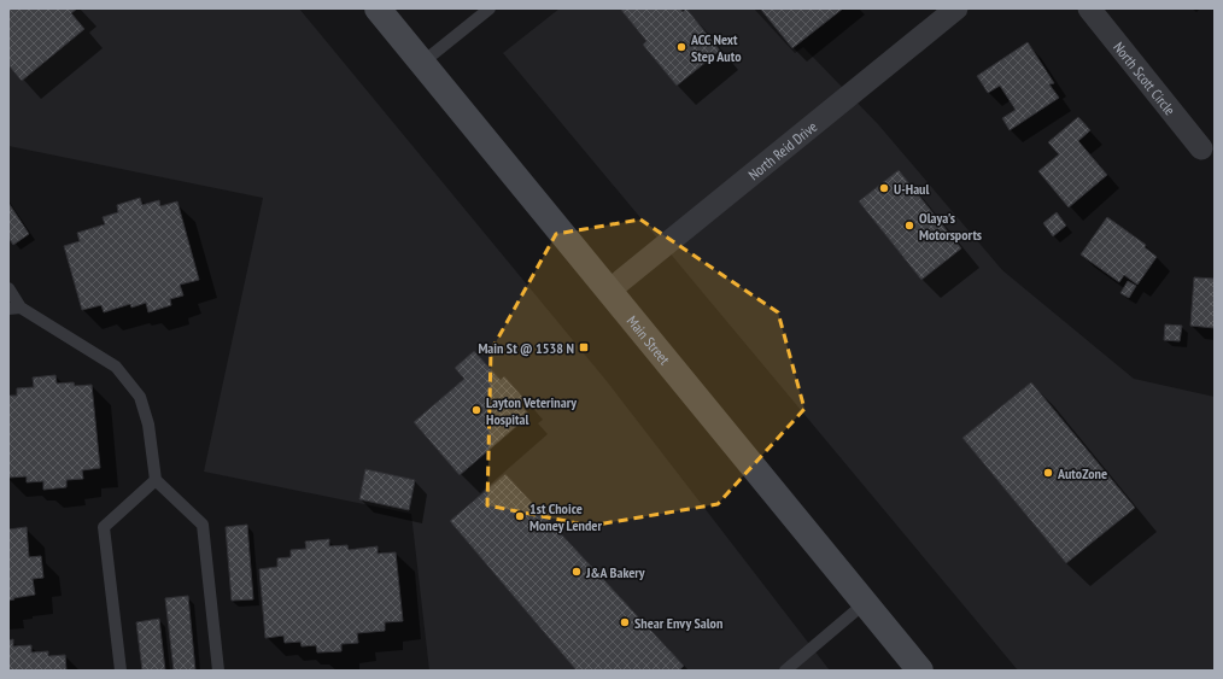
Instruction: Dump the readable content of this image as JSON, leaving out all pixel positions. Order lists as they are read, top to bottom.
{
  "streets": {
    "main road": ["Main Street"],
    "street": ["North Scott Circle", "North Reid Drive"]
  },
  "crossings": [
    ["North Reid Drive", "Main Street"]
  ],
  "places": {
    "other": [
      "ACC Next Step Auto",
      "U-Haul",
      "Olaya's Motorsports",
      "Layton Veterinary Hospital",
      "AutoZone",
      "1st Choice Money Lender",
      "J&A Bakery",
      "Shear Envy Salon"
    ],
    "transit": ["Main St @ 1538 N"]
  }
}
